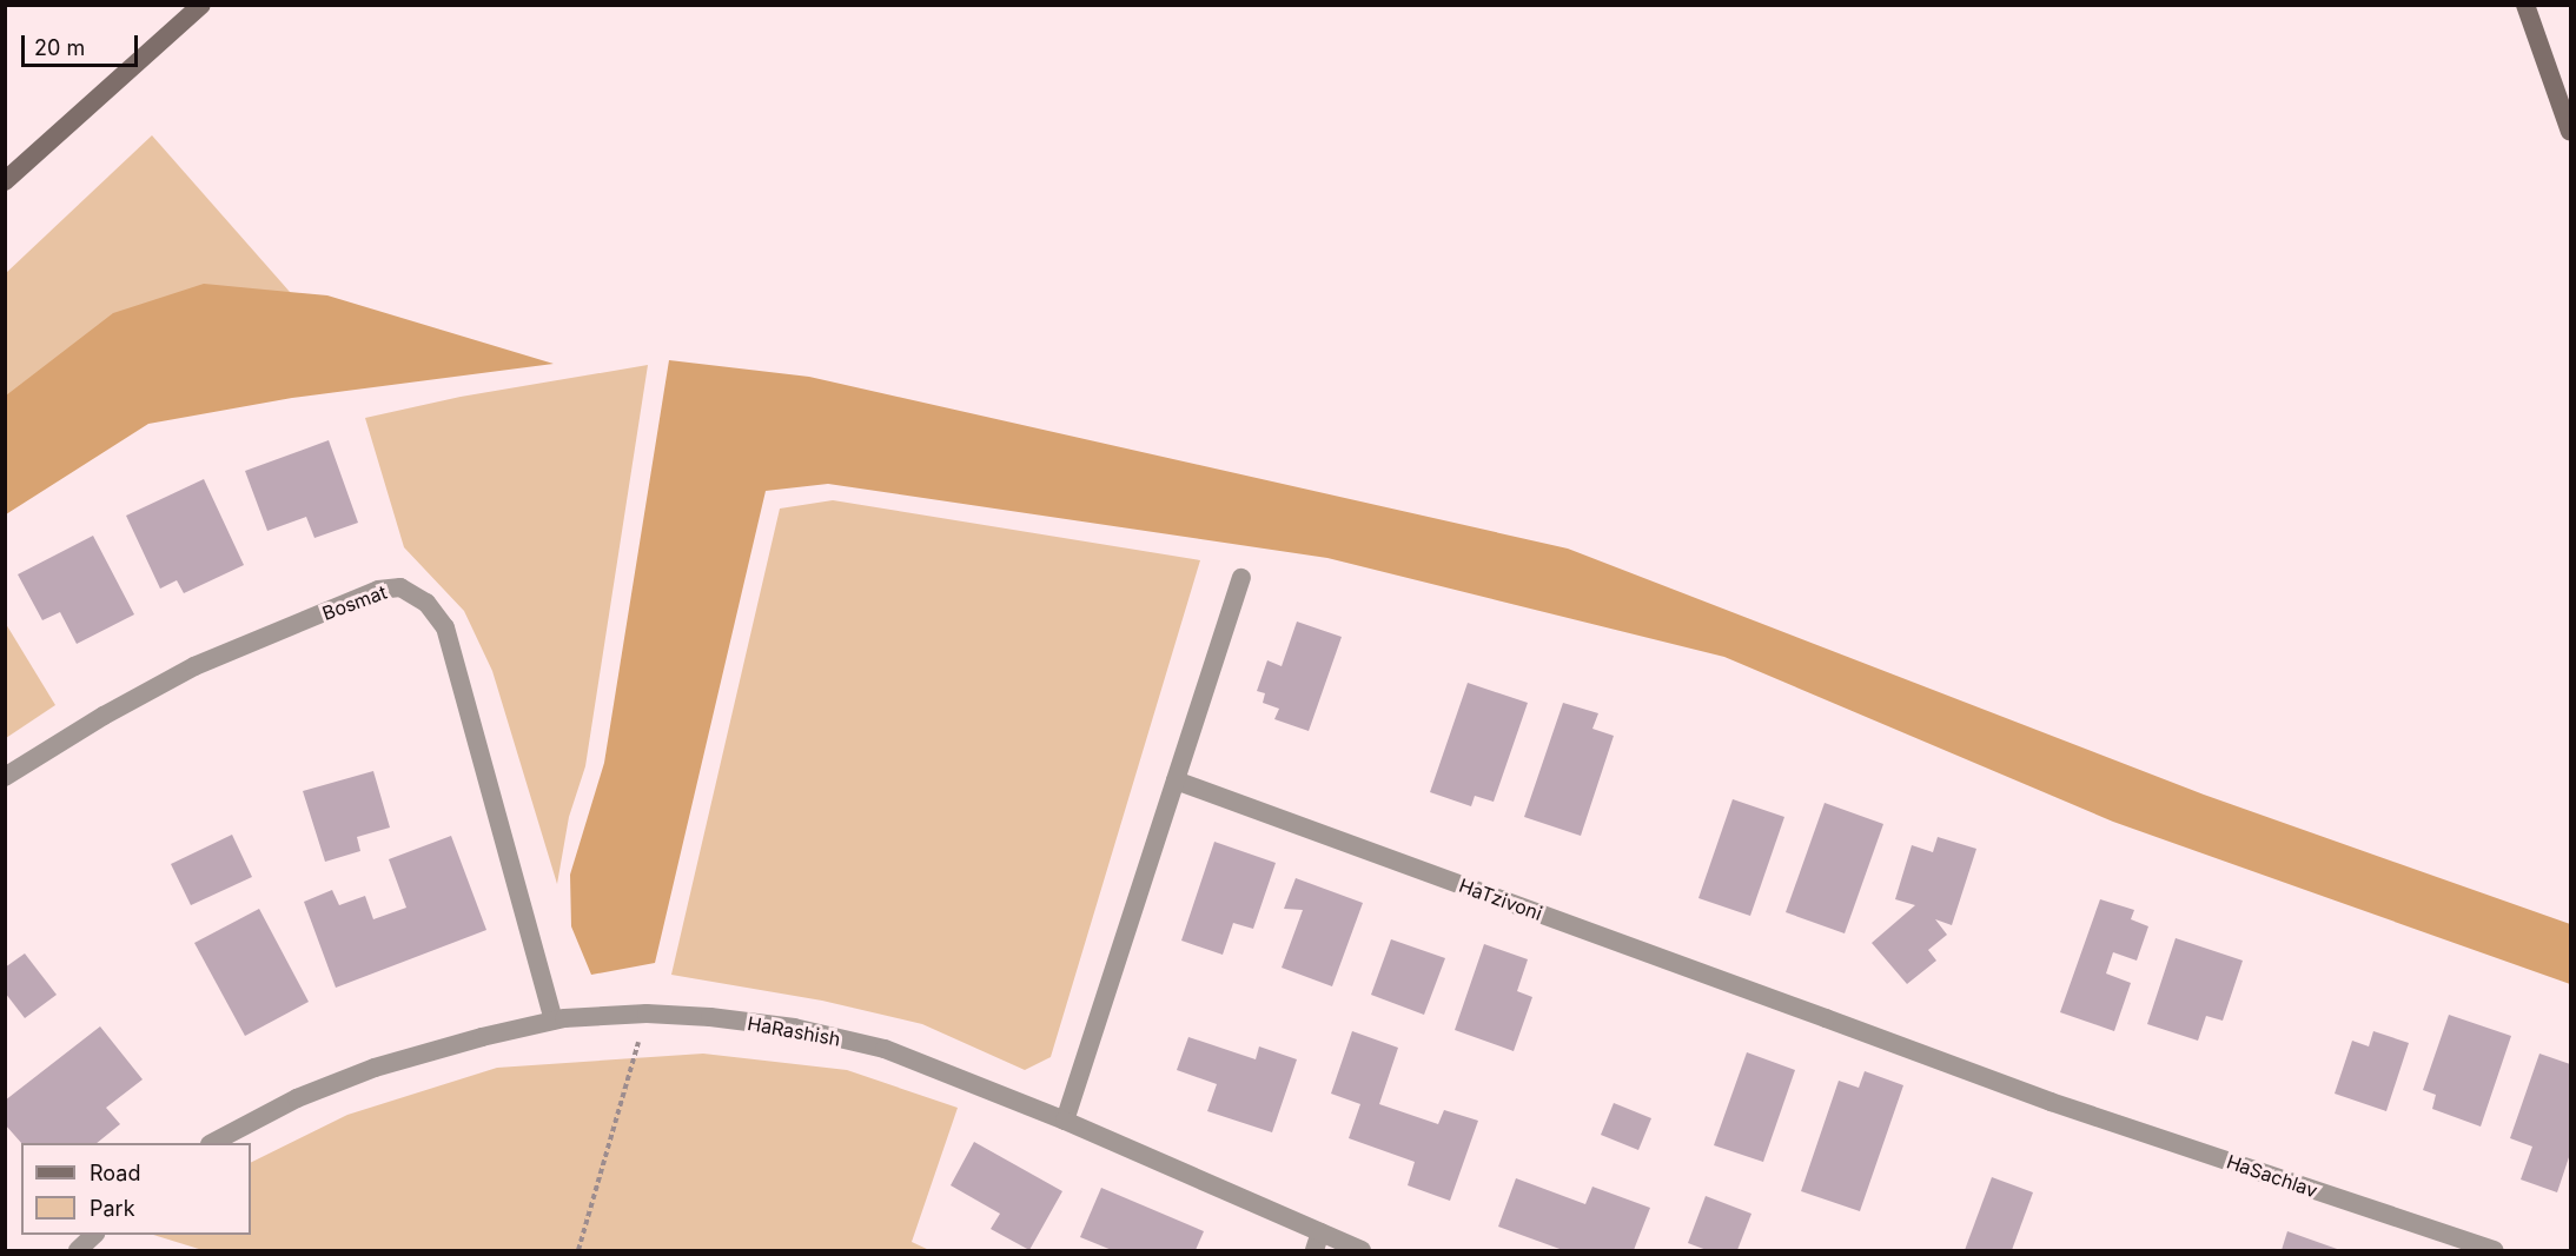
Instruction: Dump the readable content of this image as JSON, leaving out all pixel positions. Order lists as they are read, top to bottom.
{
  "streets": {
    "street": [
      "Bosmat",
      "HaTzivoni",
      "HaRashish",
      "HaSachlav"
    ]
  },
  "crossings": [
    ["Bosmat", "HaRashish"],
    ["HaTzivoni", "HaSachlav"]
  ],
  "legend": ["Road", "Park"],
  "scale_bar": "20 m"
}
